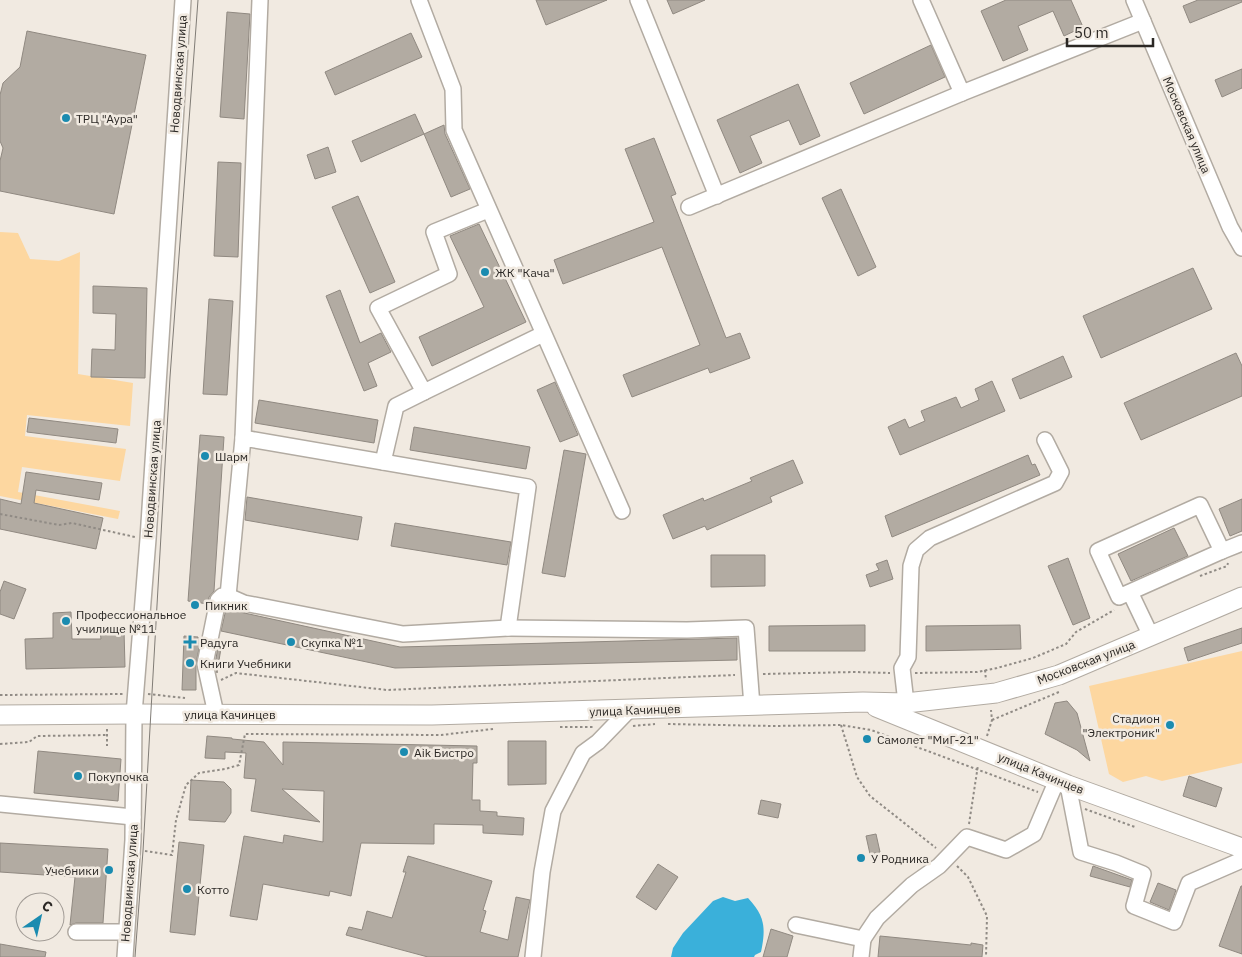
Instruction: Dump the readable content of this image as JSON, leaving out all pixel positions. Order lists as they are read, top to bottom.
{
  "streets": {
    "main road": ["Московская улица", "улица Качинцев"],
    "street": ["Новодвинская улица"]
  },
  "crossings": [
    ["Новодвинская улица", "улица Качинцев"],
    ["Московская улица", "улица Качинцев"]
  ],
  "places": {
    "other": [
      "ТРЦ \"Аура\"",
      "ЖК \"Кача\"",
      "Шарм",
      "Пикник",
      "Профессиональное училище №11",
      "Скупка №1",
      "Книги Учебники",
      "Стадион \"Электроник\"",
      "Самолет \"МиГ-21\"",
      "Aik Бистро",
      "Покупочка",
      "У Родника",
      "Учебники",
      "Котто"
    ],
    "health": ["Радуга"]
  },
  "scale_bar": "50 m",
  "north": "top right"
}
